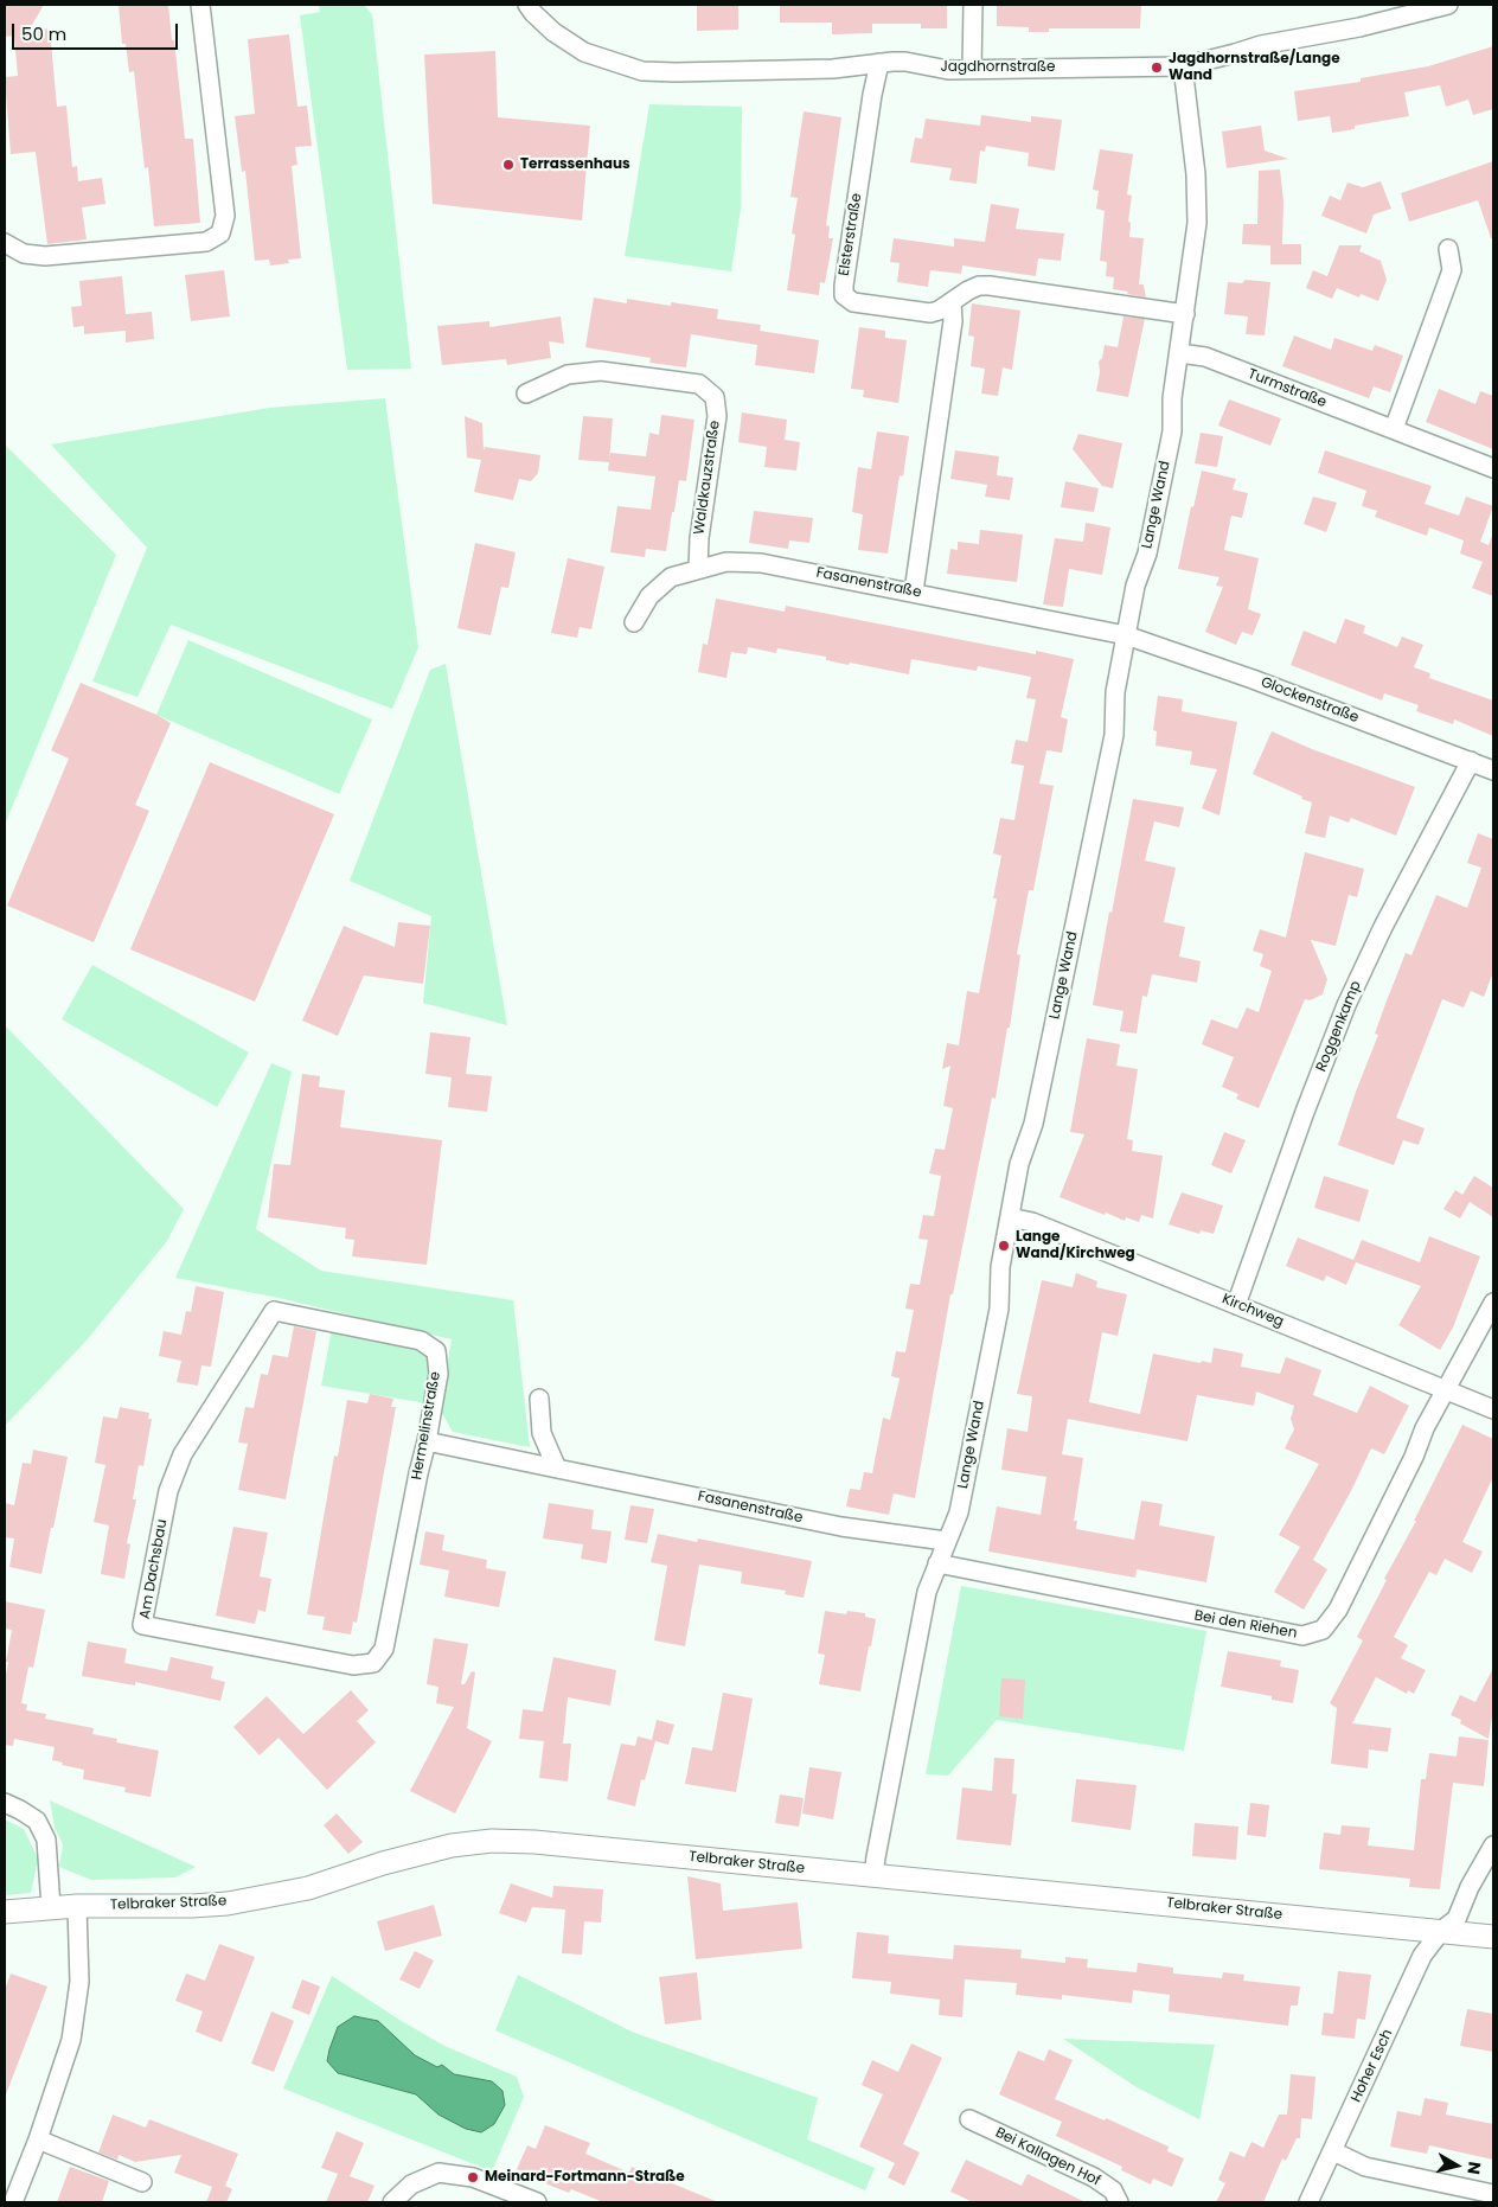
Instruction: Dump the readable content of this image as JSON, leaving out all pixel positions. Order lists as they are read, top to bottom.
{
  "streets": {
    "street": [
      "Jagdhornstraße",
      "Elsterstraße",
      "Turmstraße",
      "Waldkauzstraße",
      "Lange Wand",
      "Fasanenstraße",
      "Glockenstraße",
      "Roggenkamp",
      "Kirchweg",
      "Hermelinstraße",
      "Am Dachsbau",
      "Bei den Riehen",
      "Telbraker Straße",
      "Hoher Esch",
      "Bei Kallagen Hof"
    ]
  },
  "crossings": [
    ["Jagdhornstraße", "Elsterstraße"],
    ["Jagdhornstraße", "Lange Wand"],
    ["Elsterstraße", "Lange Wand"],
    ["Turmstraße", "Lange Wand"],
    ["Waldkauzstraße", "Fasanenstraße"],
    ["Lange Wand", "Fasanenstraße"],
    ["Lange Wand", "Glockenstraße"],
    ["Lange Wand", "Kirchweg"],
    ["Lange Wand", "Bei den Riehen"],
    ["Lange Wand", "Telbraker Straße"],
    ["Fasanenstraße", "Glockenstraße"],
    ["Fasanenstraße", "Hermelinstraße"],
    ["Glockenstraße", "Roggenkamp"],
    ["Roggenkamp", "Kirchweg"],
    ["Kirchweg", "Bei den Riehen"],
    ["Hermelinstraße", "Am Dachsbau"],
    ["Telbraker Straße", "Hoher Esch"]
  ],
  "places": [
    "Jagdhornstraße/Lange Wand",
    "Terrassenhaus",
    "Lange Wand/Kirchweg",
    "Meinard-Fortmann-Straße"
  ],
  "scale_bar": "50 m",
  "north": "right"
}
